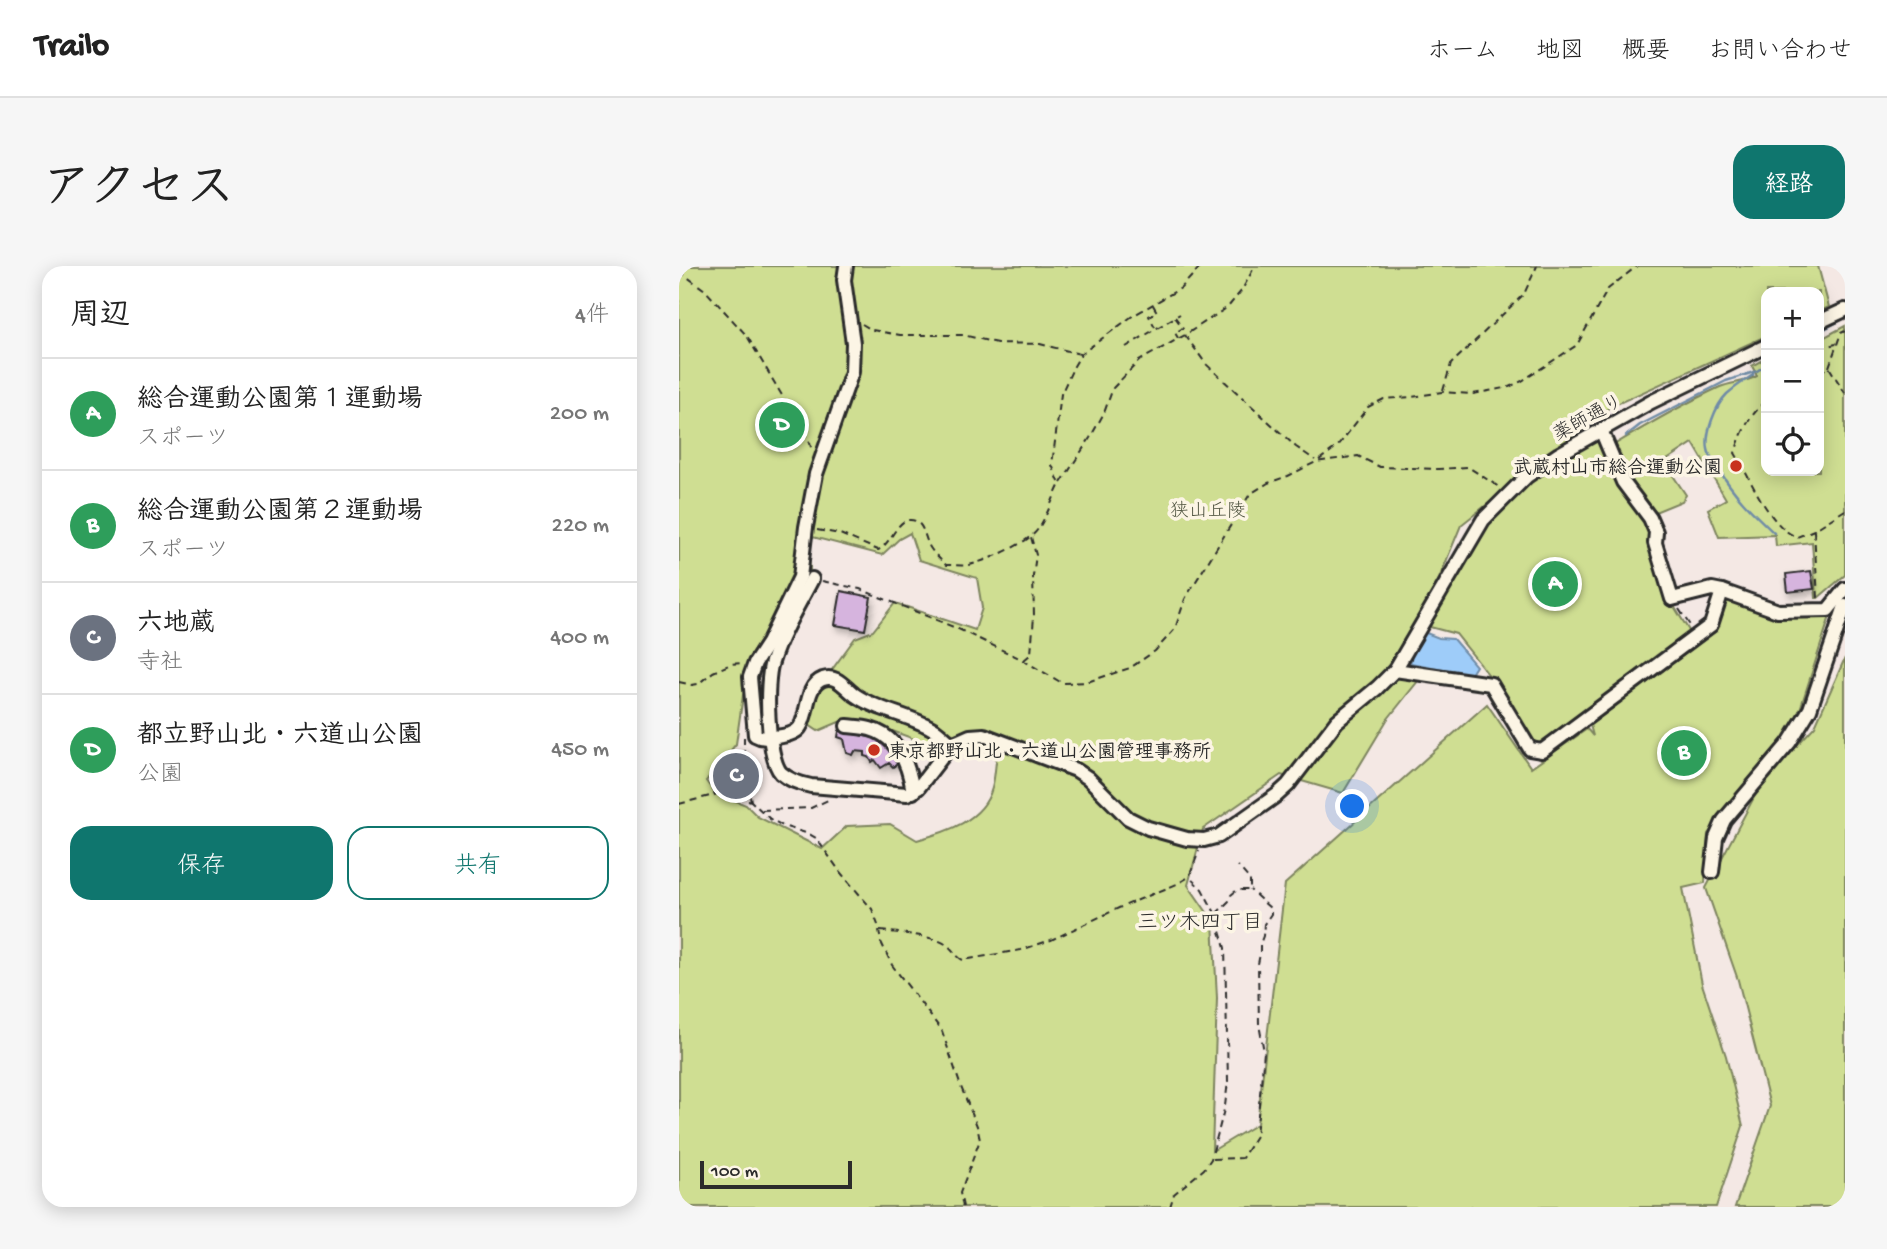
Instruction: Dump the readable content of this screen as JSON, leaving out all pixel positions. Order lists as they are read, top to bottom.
{
  "streets": {
    "street": ["薬師通り"]
  },
  "districts": ["三ツ木四丁目"],
  "parks": ["狭山丘陵"],
  "places": ["武蔵村山市総合運動公園", "東京都野山北・六道山公園管理事務所"],
  "scale_bar": "100 m",
  "page": {
    "header": "Trailo",
    "nav": [
      "ホーム",
      "地図",
      "概要",
      "お問い合わせ"
    ],
    "title": "アクセス",
    "buttons": [
      "経路",
      ["保存", "共有"]
    ],
    "heading": ["周辺", "4件"],
    "map_buttons": ["+", "−"],
    "list": [
      {
        "mark": "A",
        "name": "総合運動公園第１運動場",
        "note": "スポーツ",
        "value": "200 m"
      },
      {
        "mark": "B",
        "name": "総合運動公園第２運動場",
        "note": "スポーツ",
        "value": "220 m"
      },
      {
        "mark": "C",
        "name": "六地蔵",
        "note": "寺社",
        "value": "400 m"
      },
      {
        "mark": "D",
        "name": "都立野山北・六道山公園",
        "note": "公園",
        "value": "450 m"
      }
    ],
    "pins": [
      "D",
      "A",
      "B",
      "C"
    ],
    "scale": "100 m"
  }
}
